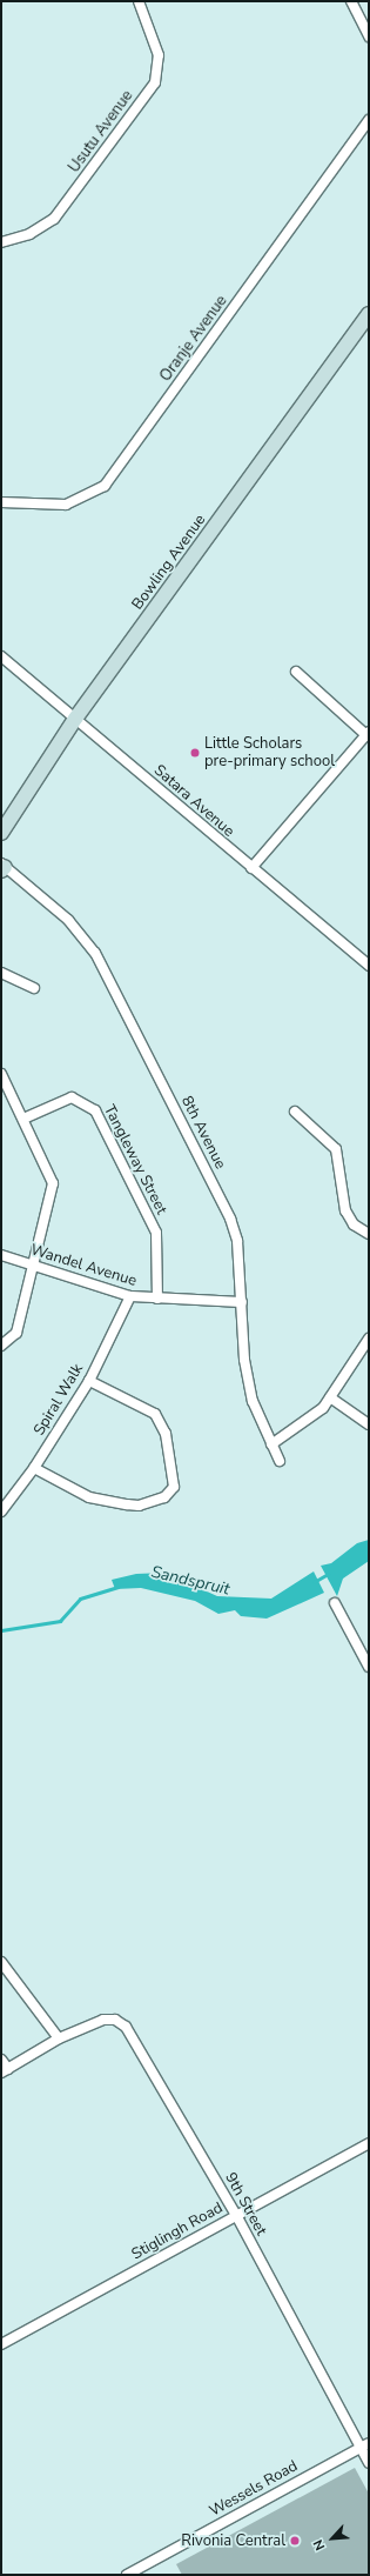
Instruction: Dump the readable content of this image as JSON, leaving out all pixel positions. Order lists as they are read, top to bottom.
{
  "streets": {
    "main road": ["Bowling Avenue"],
    "street": [
      "Usutu Avenue",
      "Oranje Avenue",
      "Satara Avenue",
      "8th Avenue",
      "Tangleway Street",
      "Wandel Avenue",
      "Spiral Walk",
      "9th Street",
      "Stiglingh Road",
      "Wessels Road"
    ]
  },
  "crossings": [
    ["Bowling Avenue", "Satara Avenue"],
    ["8th Avenue", "Wandel Avenue"],
    ["Tangleway Street", "Wandel Avenue"],
    ["Wandel Avenue", "Spiral Walk"],
    ["9th Street", "Stiglingh Road"],
    ["9th Street", "Wessels Road"]
  ],
  "water": ["Sandspruit"],
  "places": ["Little Scholars pre-primary school", "Rivonia Central"],
  "north": "bottom left"
}
